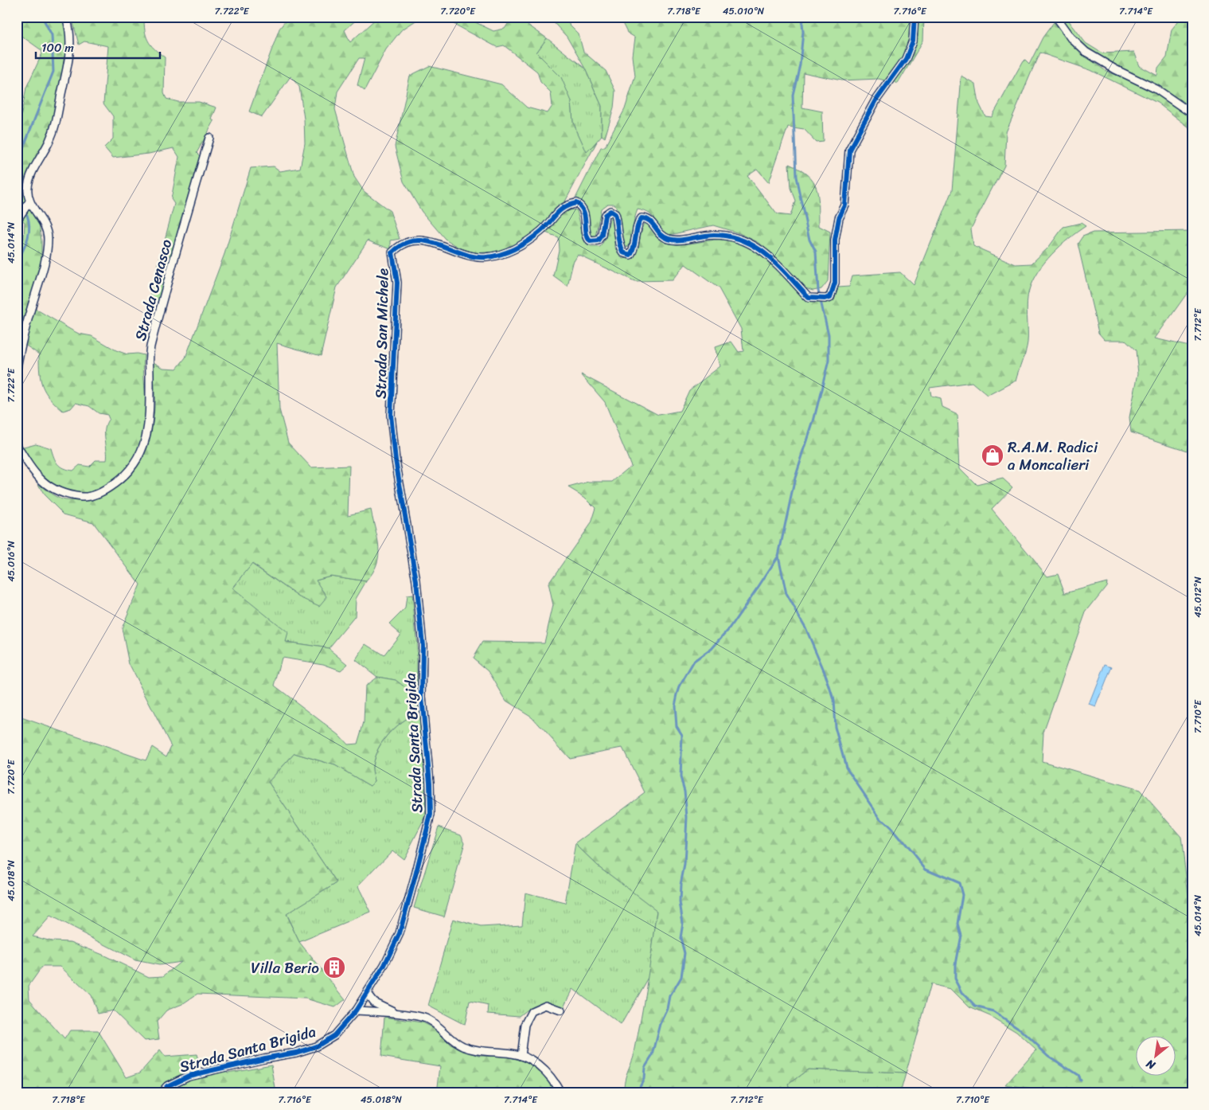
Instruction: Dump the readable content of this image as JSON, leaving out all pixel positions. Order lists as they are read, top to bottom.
{
  "streets": {
    "street": ["Strada Cenasco", "Strada San Michele", "Strada Santa Brigida"]
  },
  "crossings": [
    ["Strada San Michele", "Strada Santa Brigida"]
  ],
  "places": {
    "shop": ["R.A.M. Radici a Moncalieri"],
    "building": ["Villa Berio"]
  },
  "scale_bar": "100 m",
  "north": "bottom left",
  "coordinates": [
    "7.722°E",
    "7.720°E",
    "7.718°E",
    "45.010°N",
    "7.716°E",
    "7.714°E",
    "45.014°N",
    "7.712°E",
    "45.016°N",
    "45.012°N",
    "7.710°E",
    "45.018°N"
  ]
}
